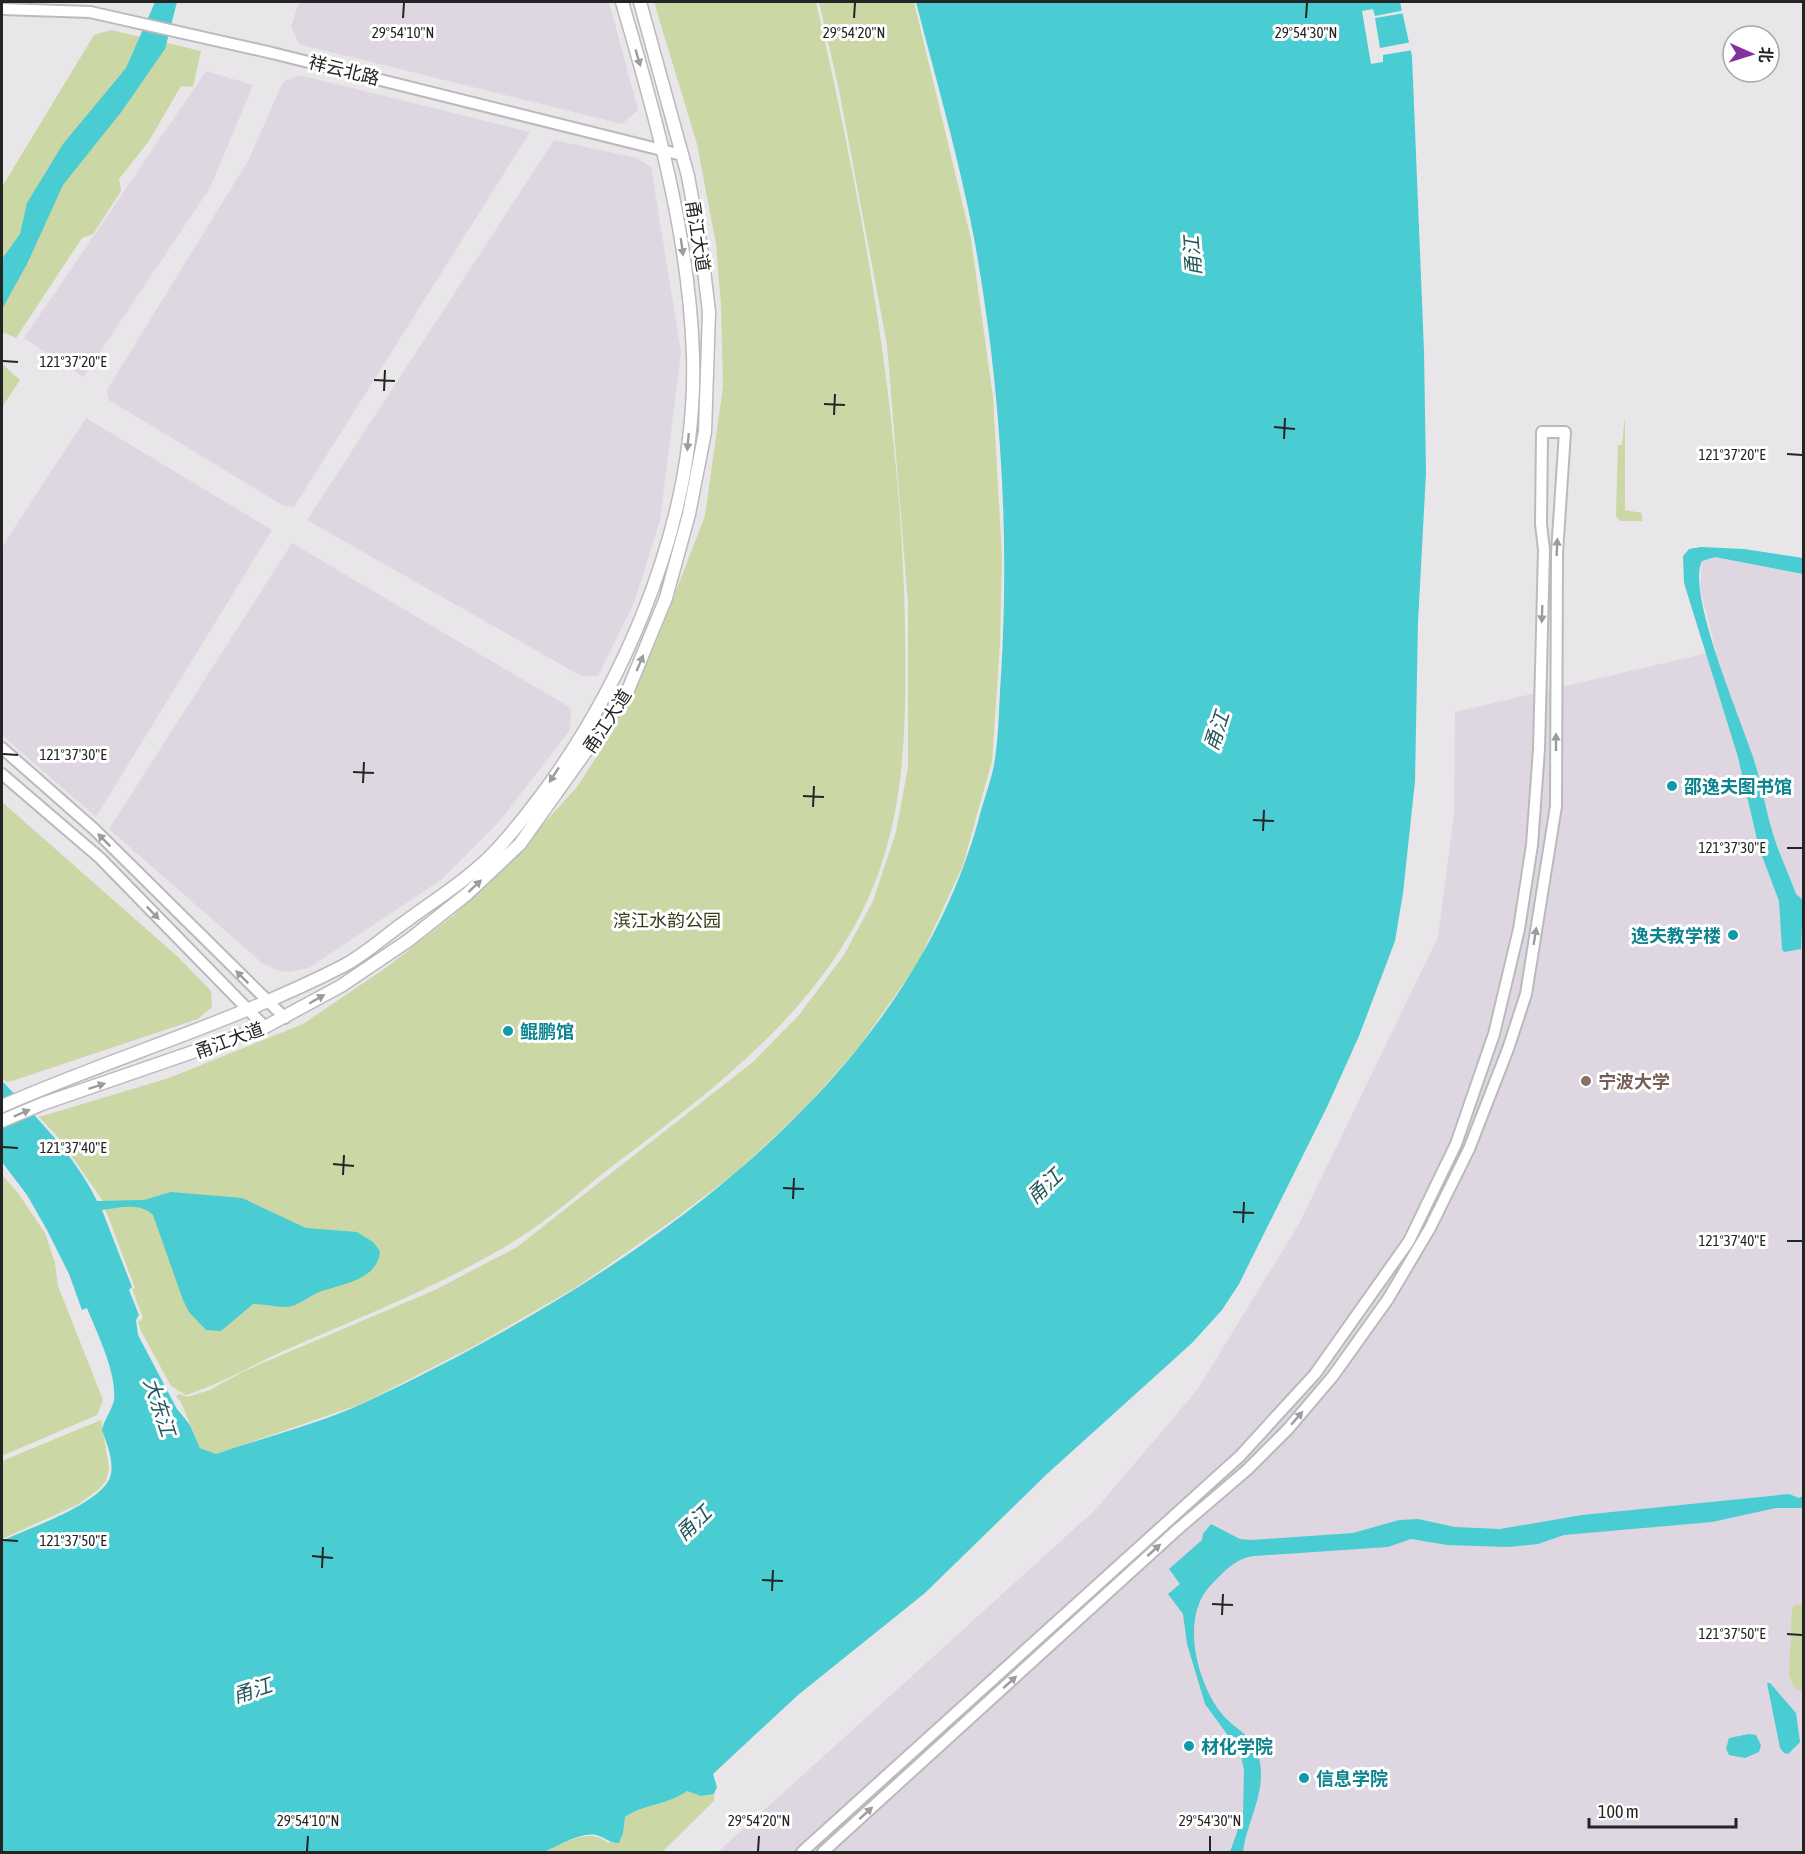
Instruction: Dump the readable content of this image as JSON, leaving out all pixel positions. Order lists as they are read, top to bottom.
{
  "streets": {
    "main road": ["甬江大道"],
    "street": ["祥云北路"]
  },
  "crossings": [
    ["祥云北路", "甬江大道"]
  ],
  "water": ["甬江", "大东江"],
  "parks": ["滨江水韵公园"],
  "places": [
    "邵逸夫图书馆",
    "逸夫教学楼",
    "鲲鹏馆",
    "宁波大学",
    "材化学院",
    "信息学院"
  ],
  "scale_bar": "100 m",
  "north": "right",
  "coordinates": [
    "29°54'10\"N",
    "29°54'20\"N",
    "29°54'30\"N",
    "121°37'20\"E",
    "121°37'30\"E",
    "121°37'40\"E",
    "121°37'50\"E"
  ]
}
